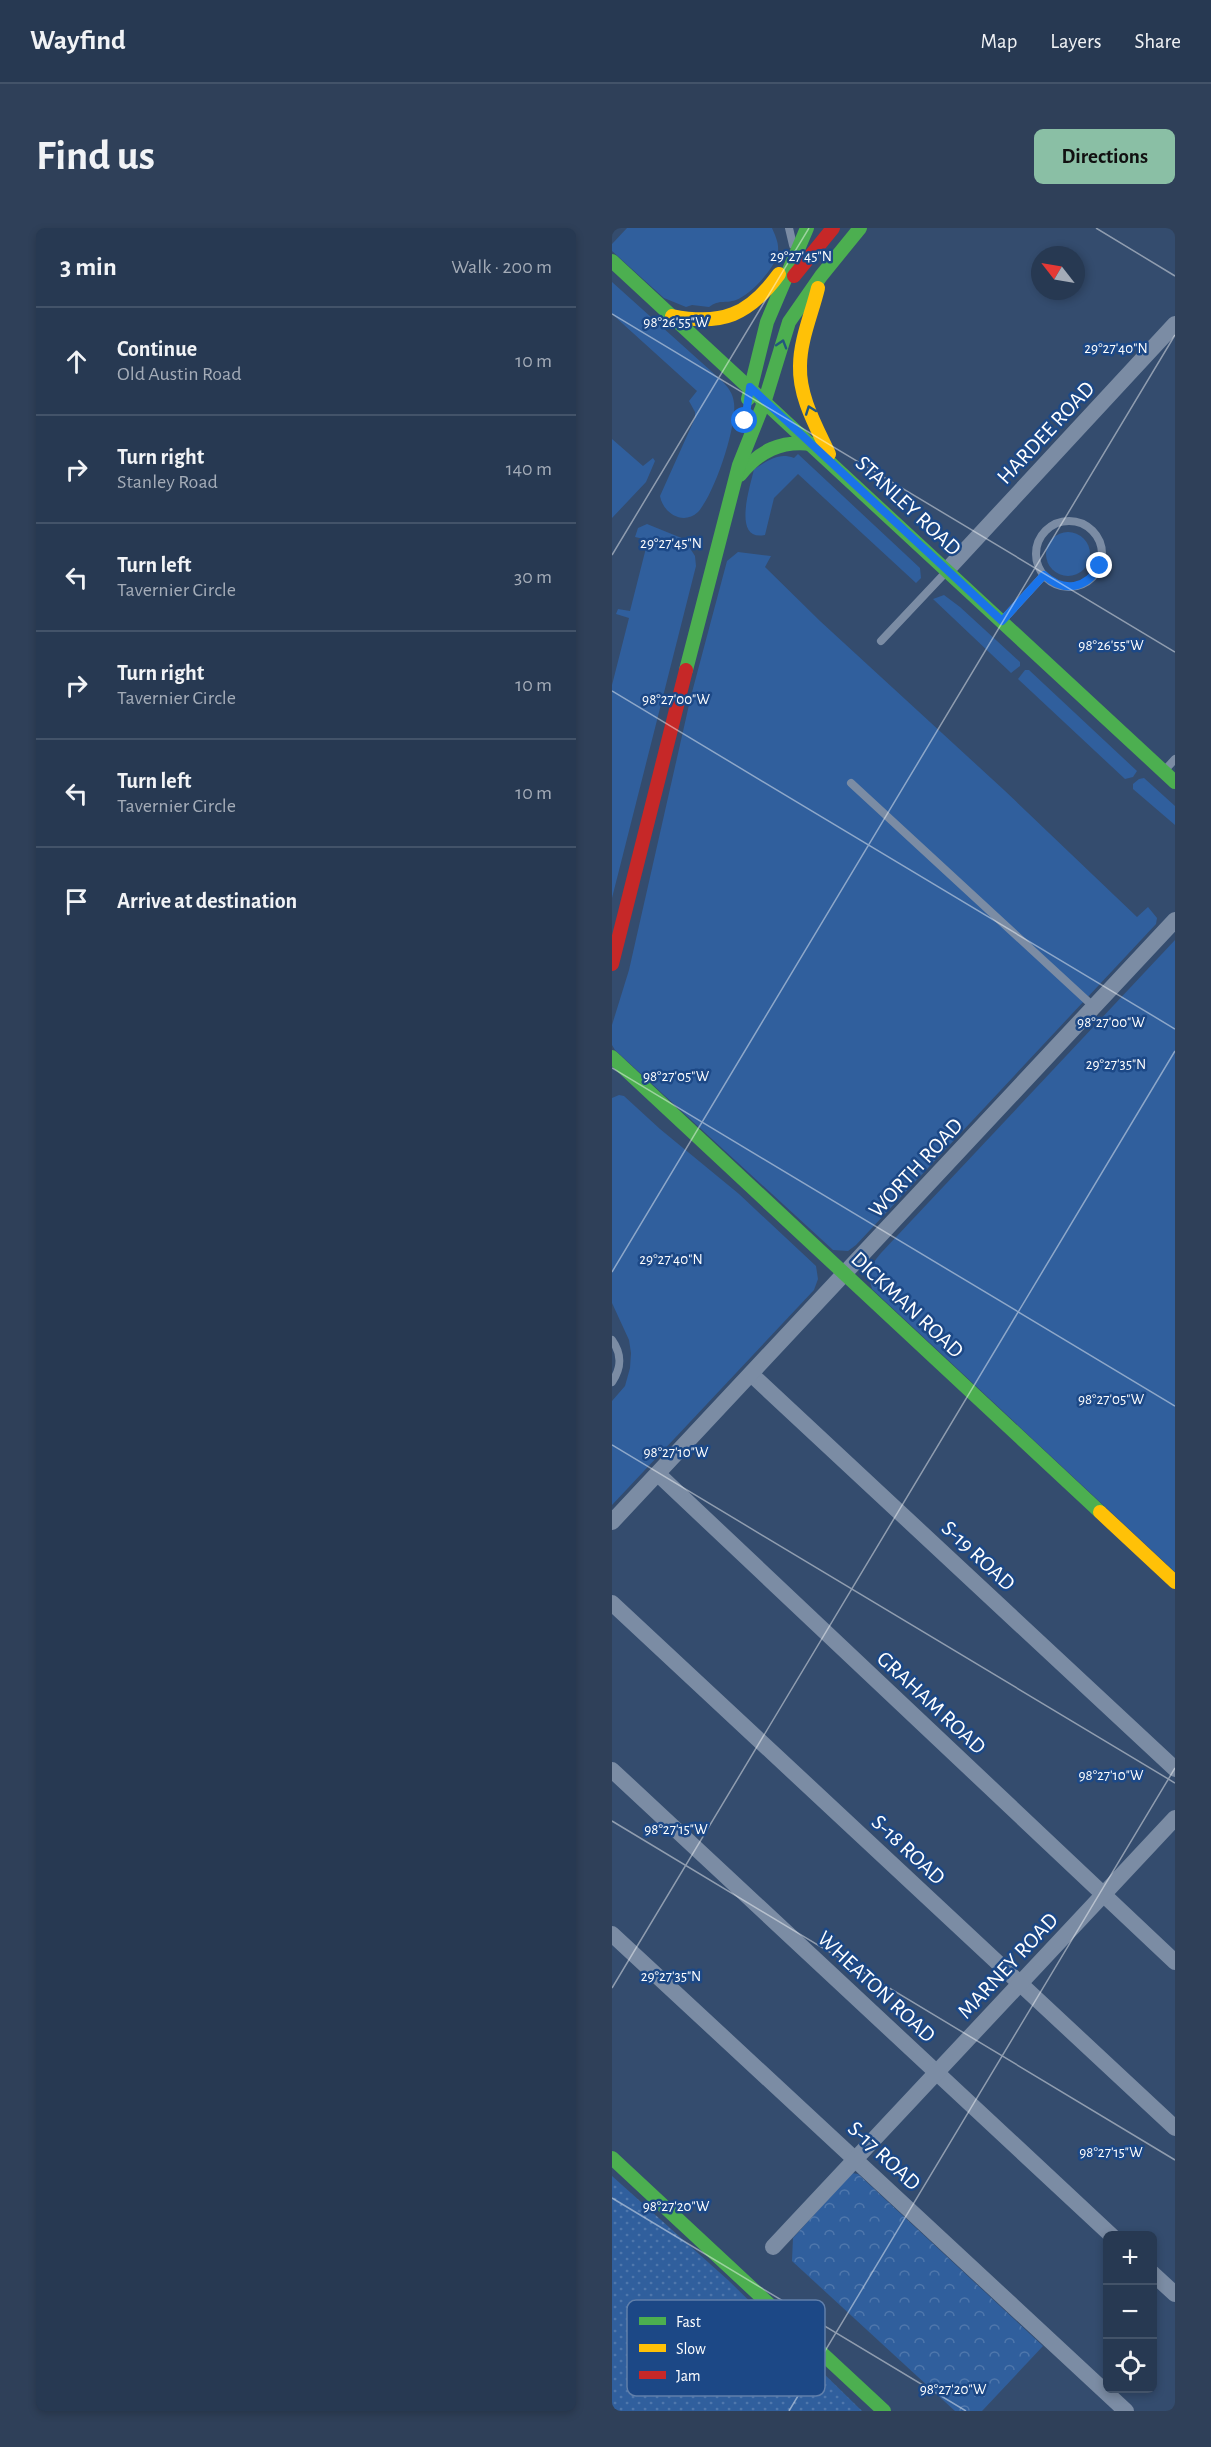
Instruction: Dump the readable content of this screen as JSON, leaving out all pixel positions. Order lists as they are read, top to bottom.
{
  "streets": {
    "street": [
      "HARDEE ROAD",
      "STANLEY ROAD",
      "WORTH ROAD",
      "DICKMAN ROAD",
      "S-19 ROAD",
      "GRAHAM ROAD",
      "S-18 ROAD",
      "MARNEY ROAD",
      "WHEATON ROAD",
      "S-17 ROAD"
    ]
  },
  "crossings": [
    ["HARDEE ROAD", "STANLEY ROAD"],
    ["WORTH ROAD", "DICKMAN ROAD"],
    ["WORTH ROAD", "S-19 ROAD"],
    ["WORTH ROAD", "GRAHAM ROAD"],
    ["GRAHAM ROAD", "MARNEY ROAD"],
    ["S-18 ROAD", "MARNEY ROAD"],
    ["MARNEY ROAD", "WHEATON ROAD"],
    ["MARNEY ROAD", "S-17 ROAD"]
  ],
  "legend": ["Fast", "Slow", "Jam"],
  "north": "top left",
  "page": {
    "header": "Wayfind",
    "nav": ["Map", "Layers", "Share"],
    "buttons": "Directions",
    "title": "Find us",
    "heading": ["3 min", "Walk · 200 m"],
    "list": [
      ["Continue", "Old Austin Road", "10 m"],
      ["Turn right", "Stanley Road", "140 m"],
      ["Turn left", "Tavernier Circle", "30 m"],
      ["Turn right", "Tavernier Circle", "10 m"],
      ["Turn left", "Tavernier Circle", "10 m"],
      "Arrive at destination"
    ],
    "map_buttons": ["+", "−"]
  },
  "coordinates": [
    "29°27'45\"N",
    "98°26'55\"W",
    "29°27'40\"N",
    "98°27'00\"W",
    "29°27'35\"N",
    "98°27'05\"W",
    "98°27'10\"W",
    "98°27'15\"W",
    "98°27'20\"W"
  ]
}
